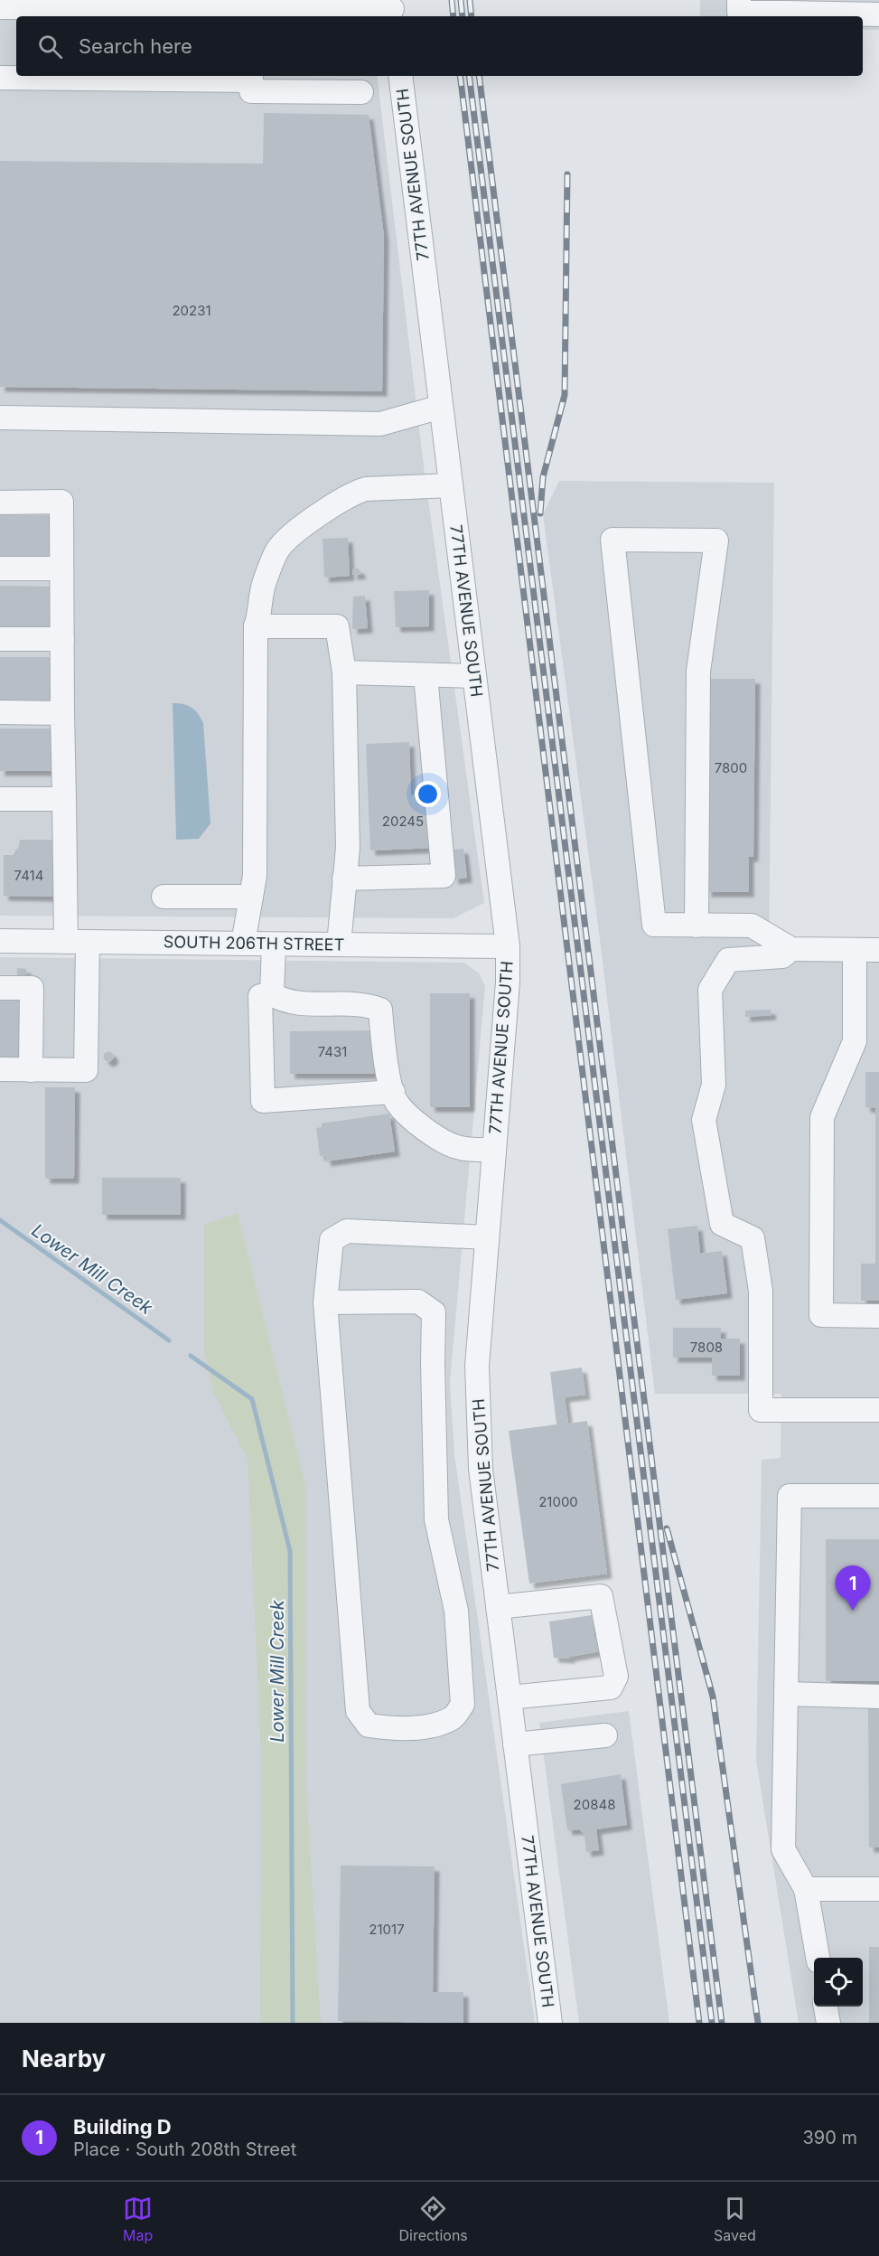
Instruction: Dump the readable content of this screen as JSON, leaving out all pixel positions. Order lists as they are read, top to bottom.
{
  "streets": {
    "street": ["77TH AVENUE SOUTH", "SOUTH 206TH STREET"]
  },
  "crossings": [
    ["77TH AVENUE SOUTH", "SOUTH 206TH STREET"]
  ],
  "water": ["Lower Mill Creek"],
  "house_numbers": [
    "20231",
    "7800",
    "20245",
    "7414",
    "7431",
    "7808",
    "21000",
    "20848",
    "21017"
  ],
  "page": {
    "search": "Search here",
    "pins": "1",
    "heading": "Nearby",
    "list": [
      {
        "mark": "1",
        "name": "Building D",
        "note": "Place · South 208th Street",
        "value": "390 m"
      }
    ],
    "nav": ["Map", "Directions", "Saved"]
  }
}
